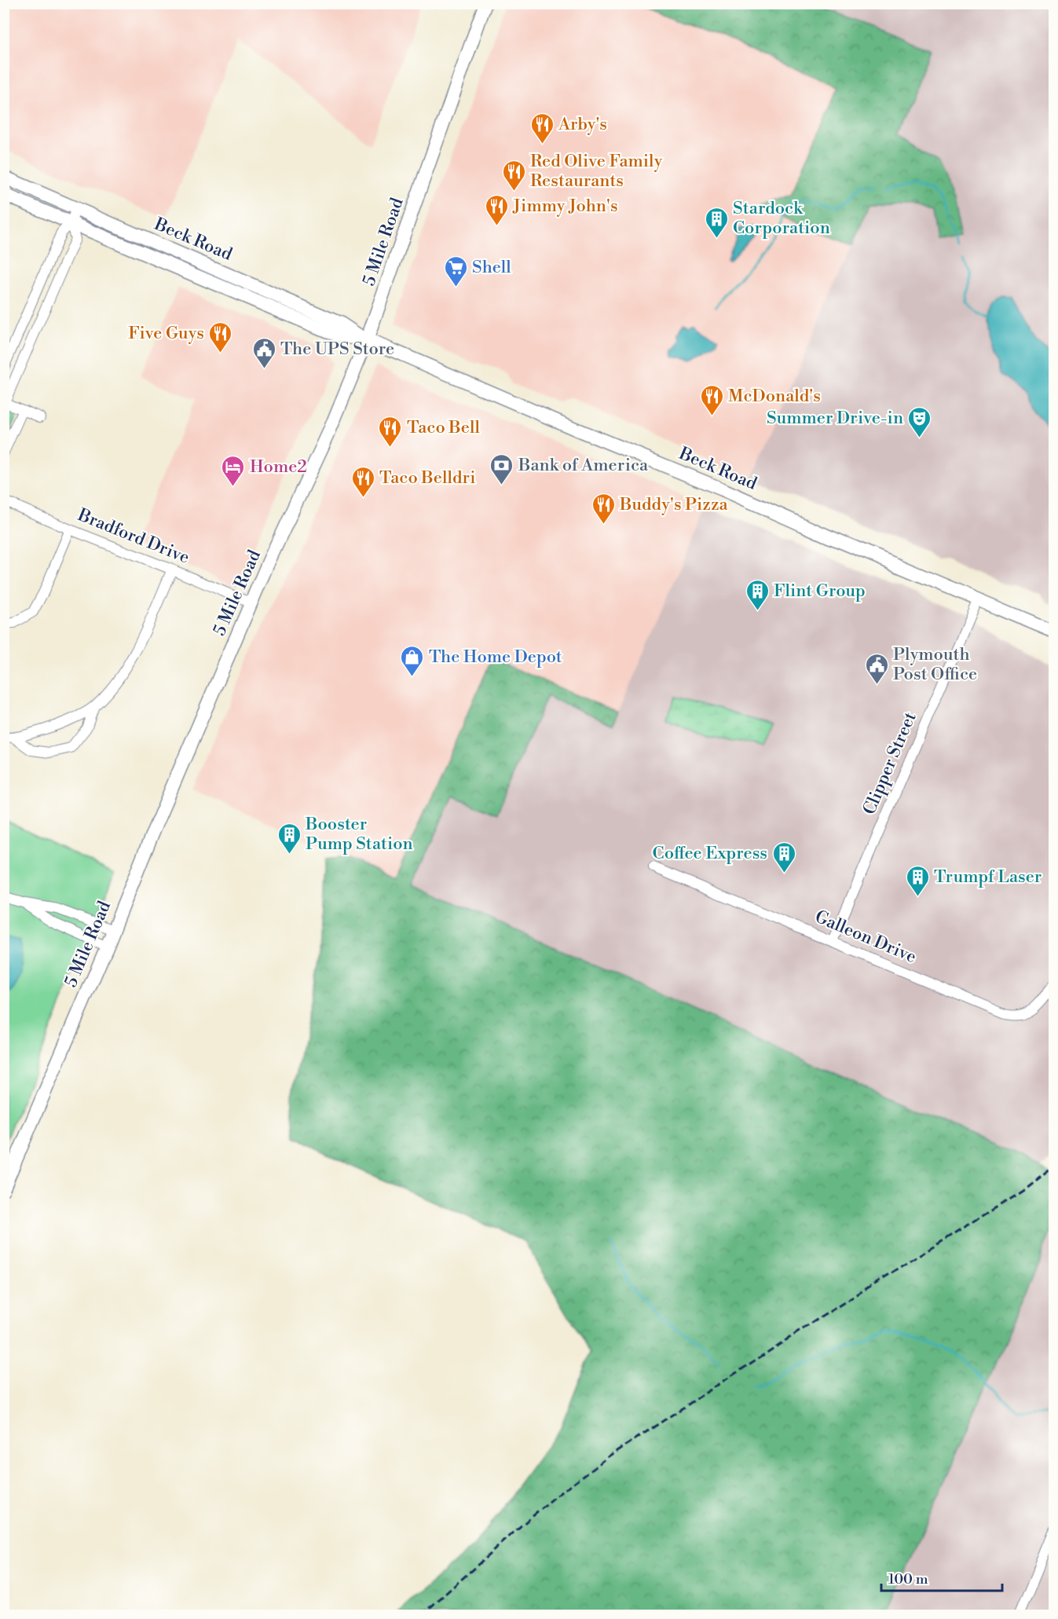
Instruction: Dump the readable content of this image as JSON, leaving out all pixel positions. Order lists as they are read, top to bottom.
{
  "streets": {
    "main road": ["Beck Road", "5 Mile Road"],
    "street": ["Bradford Drive", "Clipper Street", "Galleon Drive"]
  },
  "crossings": [
    ["Beck Road", "5 Mile Road"],
    ["Beck Road", "Clipper Street"],
    ["5 Mile Road", "Bradford Drive"],
    ["Clipper Street", "Galleon Drive"]
  ],
  "places": {
    "restaurant": [
      "Arby's",
      "Red Olive Family Restaurants",
      "Jimmy John's",
      "Five Guys",
      "McDonald's",
      "Taco Bell",
      "Taco Belldri",
      "Buddy's Pizza"
    ],
    "building": [
      "Stardock Corporation",
      "Flint Group",
      "Booster Pump Station",
      "Coffee Express",
      "Trumpf Laser"
    ],
    "supermarket": ["Shell"],
    "public building": ["The UPS Store", "Plymouth Post Office"],
    "theatre": ["Summer Drive-in"],
    "bank": ["Bank of America"],
    "hotel": ["Home2"],
    "shop": ["The Home Depot"]
  },
  "scale_bar": "100 m"
}
